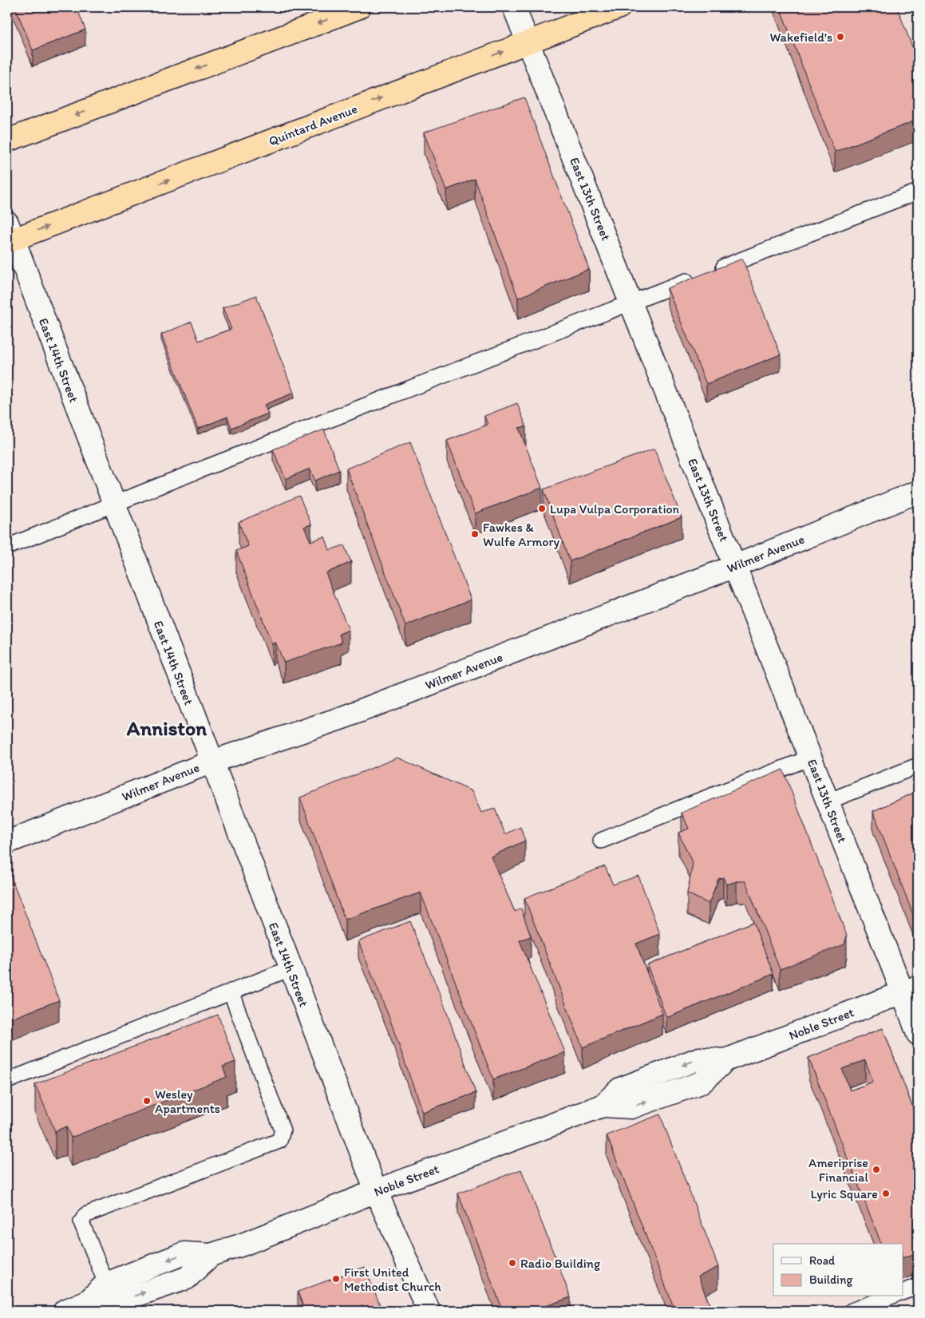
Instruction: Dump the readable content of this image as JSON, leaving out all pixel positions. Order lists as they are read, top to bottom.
{
  "streets": {
    "highway": ["Quintard Avenue"],
    "street": [
      "East 13th Street",
      "East 14th Street",
      "Wilmer Avenue",
      "Noble Street"
    ]
  },
  "crossings": [
    ["Quintard Avenue", "East 13th Street"],
    ["Quintard Avenue", "East 14th Street"],
    ["East 13th Street", "Wilmer Avenue"],
    ["East 13th Street", "Noble Street"],
    ["East 14th Street", "Wilmer Avenue"],
    ["East 14th Street", "Noble Street"]
  ],
  "districts": ["Anniston"],
  "places": [
    "Wakefield's",
    "Lupa Vulpa Corporation",
    "Fawkes & Wulfe Armory",
    "Wesley Apartments",
    "Ameriprise Financial",
    "Lyric Square",
    "Radio Building",
    "First United Methodist Church"
  ],
  "legend": ["Road", "Building"]
}
